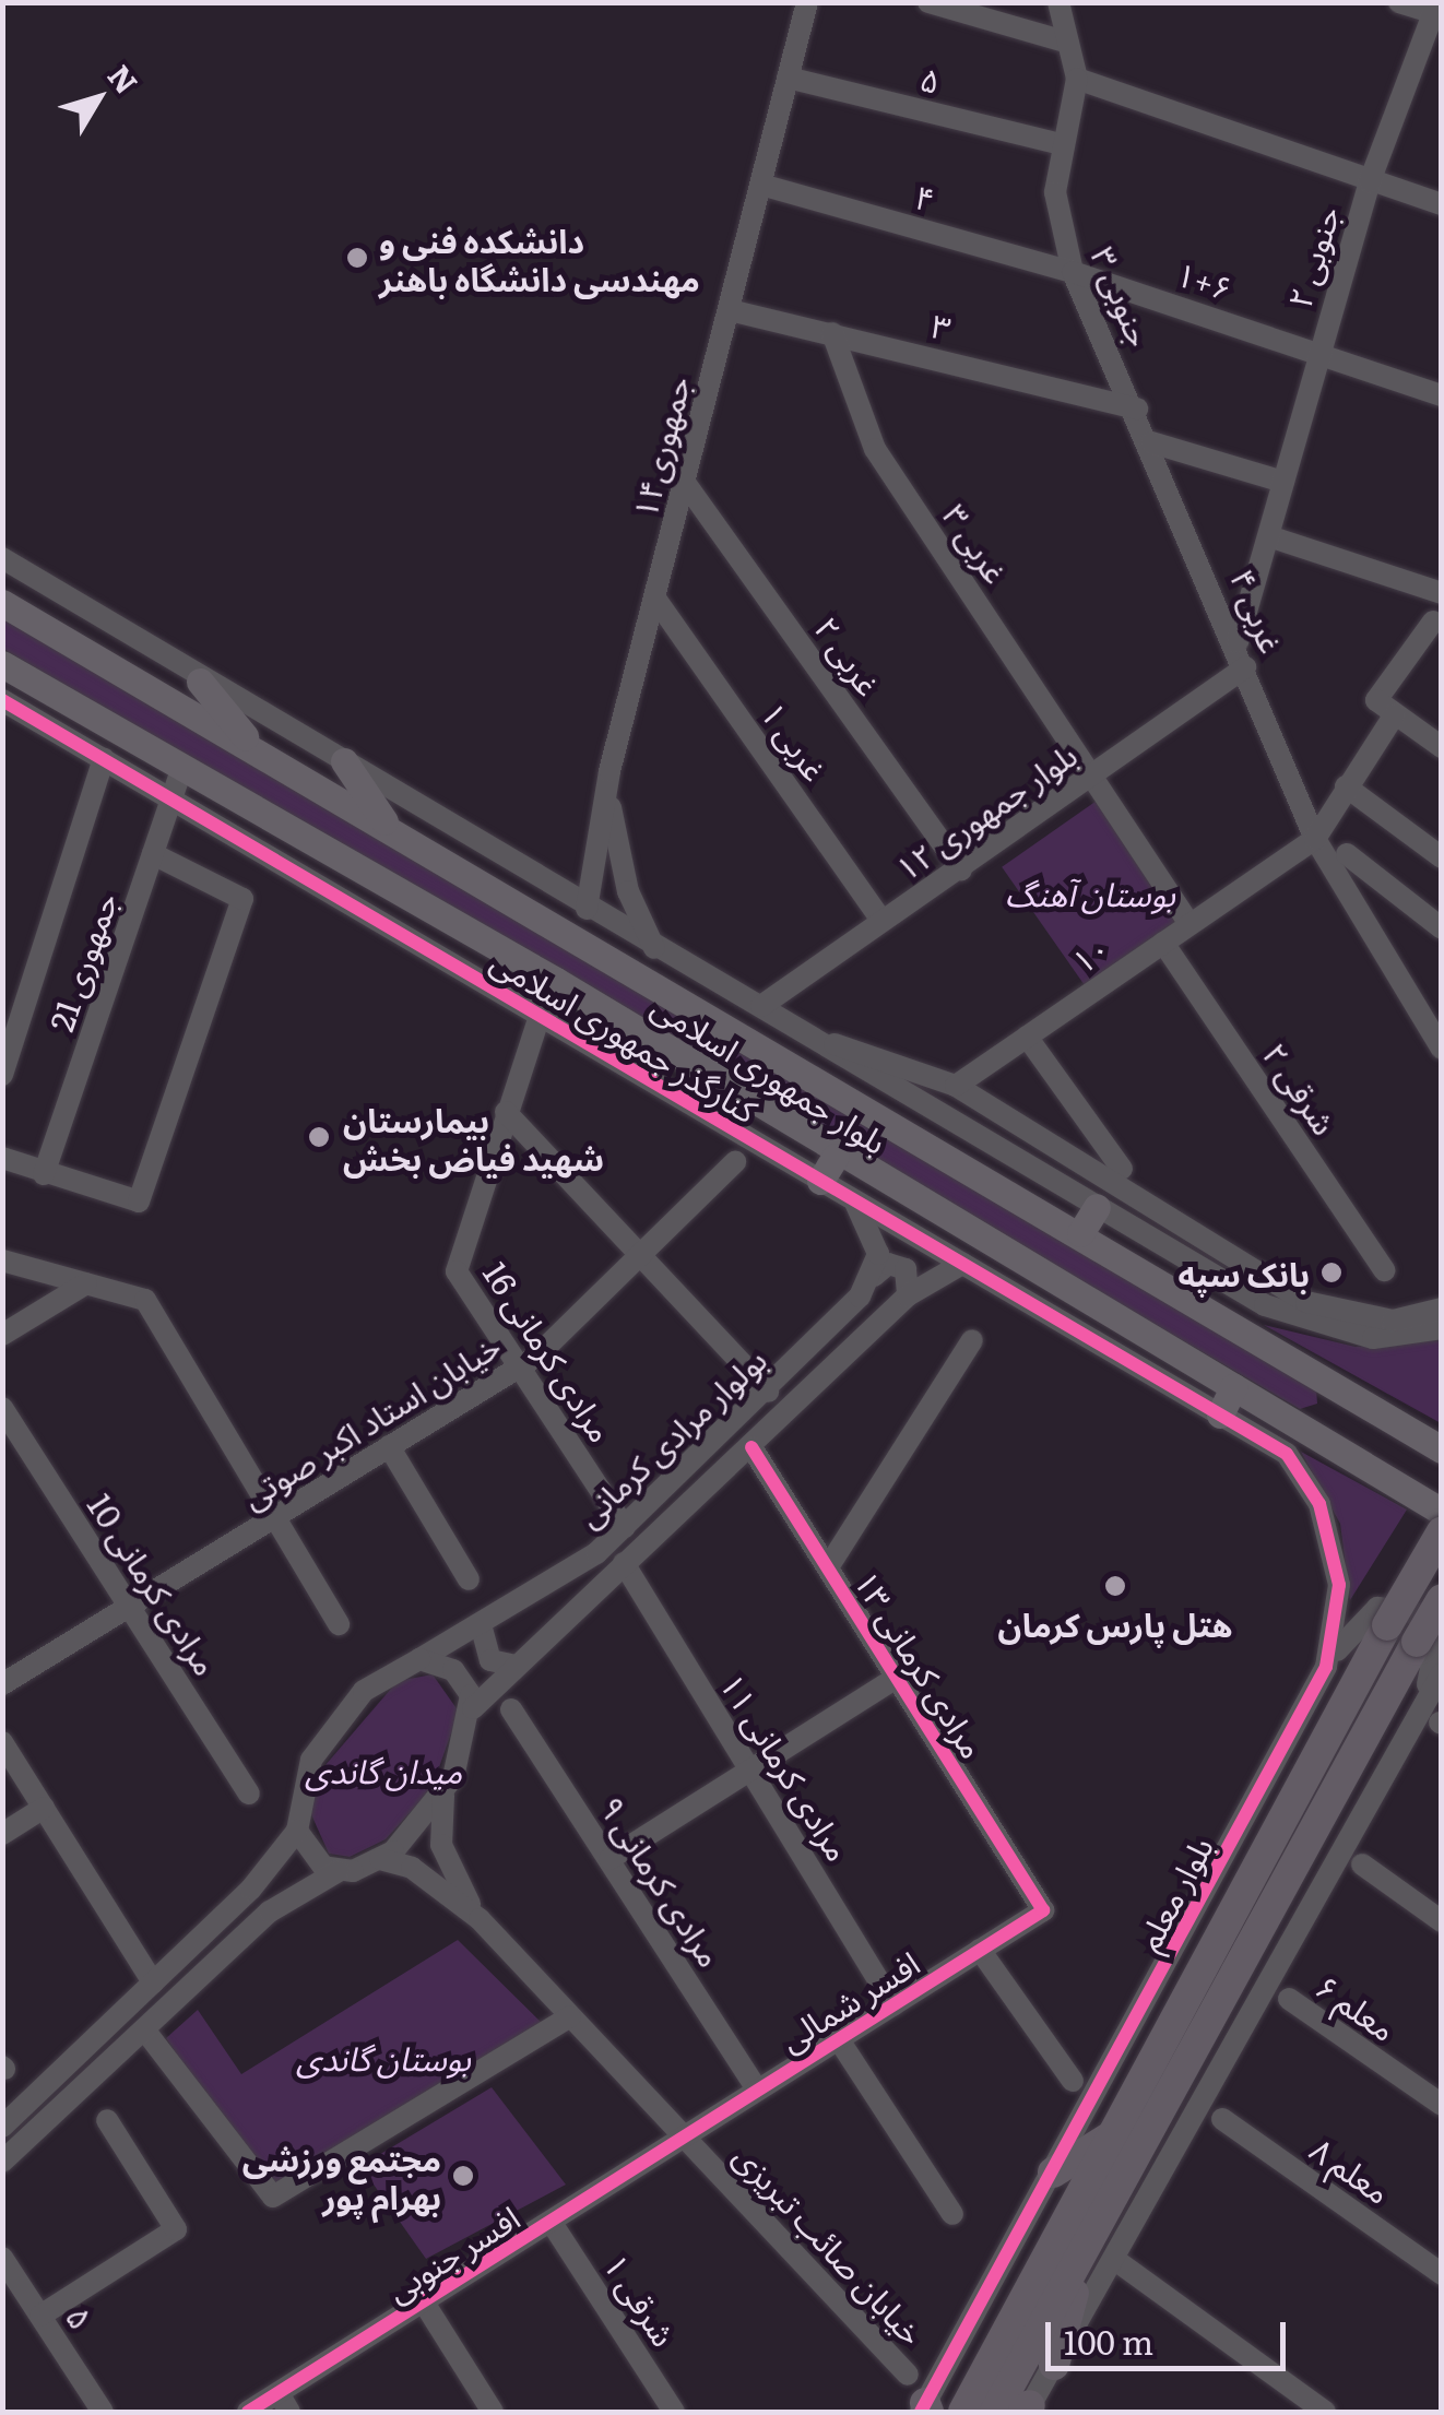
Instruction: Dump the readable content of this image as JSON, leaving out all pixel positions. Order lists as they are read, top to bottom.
{
  "streets": {
    "highway": ["بلوار معلم"],
    "main road": ["بلوار جمهوری اسلامی"],
    "street": [
      "۵",
      "۴",
      "۲ جنوبی",
      "۱+۶",
      "۳ جنوبی",
      "۳",
      "جمهوری۱۴",
      "۳ غربی",
      "۴ غربی",
      "۲ غربی",
      "۱ غربی",
      "بلوار جمهوری ۱۲",
      "۱۰",
      "جمهوری 21",
      "کنارگذر جمهوری اسلامی",
      "۲ شرقی",
      "مرادی کرمانی 16",
      "خیابان استاد اکبر صوتی",
      "بولوار مرادی کرمانی",
      "مرادی کرمانی 10",
      "مرادی کرمانی ۱۳",
      "مرادی کرمانی ۱۱",
      "مرادی کرمانی ۹",
      "افسر شمالی",
      "معلم ۶",
      "معلم ۸",
      "خیابان صائب تبریزی",
      "افسر جنوبی",
      "شرقی ۱"
    ]
  },
  "crossings": [
    ["۵", "۳ جنوبی"],
    ["۵", "جمهوری۱۴"],
    ["۴", "۱+۶"],
    ["۴", "۳ جنوبی"],
    ["۴", "جمهوری۱۴"],
    ["۲ جنوبی", "۱+۶"],
    ["۲ جنوبی", "۴ غربی"],
    ["۱+۶", "۳ جنوبی"],
    ["۳ جنوبی", "۳"],
    ["۳ جنوبی", "۴ غربی"],
    ["۳", "جمهوری۱۴"],
    ["۳", "۳ غربی"],
    ["۳", "۴ غربی"],
    ["جمهوری۱۴", "۲ غربی"],
    ["جمهوری۱۴", "۱ غربی"],
    ["۳ غربی", "بلوار جمهوری ۱۲"],
    ["۴ غربی", "بلوار جمهوری ۱۲"],
    ["۴ غربی", "۱۰"],
    ["۲ غربی", "بلوار جمهوری ۱۲"],
    ["۱ غربی", "بلوار جمهوری ۱۲"],
    ["۱۰", "۲ شرقی"],
    ["جمهوری 21", "کنارگذر جمهوری اسلامی"],
    ["جمهوری 21", "بلوار جمهوری اسلامی"],
    ["کنارگذر جمهوری اسلامی", "مرادی کرمانی 16"],
    ["کنارگذر جمهوری اسلامی", "بولوار مرادی کرمانی"],
    ["کنارگذر جمهوری اسلامی", "بلوار معلم"],
    ["مرادی کرمانی 16", "خیابان استاد اکبر صوتی"],
    ["مرادی کرمانی 16", "بولوار مرادی کرمانی"],
    ["خیابان استاد اکبر صوتی", "مرادی کرمانی 10"],
    ["بولوار مرادی کرمانی", "مرادی کرمانی ۱۳"],
    ["بولوار مرادی کرمانی", "مرادی کرمانی ۱۱"],
    ["مرادی کرمانی ۱۳", "افسر شمالی"],
    ["مرادی کرمانی ۱۱", "افسر شمالی"],
    ["مرادی کرمانی ۹", "افسر شمالی"],
    ["افسر شمالی", "خیابان صائب تبریزی"],
    ["افسر شمالی", "افسر جنوبی"],
    ["خیابان صائب تبریزی", "افسر جنوبی"],
    ["افسر جنوبی", "شرقی ۱"]
  ],
  "parks": ["بوستان آهنگ", "میدان گاندی", "بوستان گاندی"],
  "places": [
    "دانشکده فنی و مهندسی دانشگاه باهنر",
    "بیمارستان شهید فیاض بخش",
    "بانک سپه",
    "هتل پارس کرمان",
    "مجتمع ورزشی بهرام پور"
  ],
  "scale_bar": "100 m",
  "north": "top right"
}
